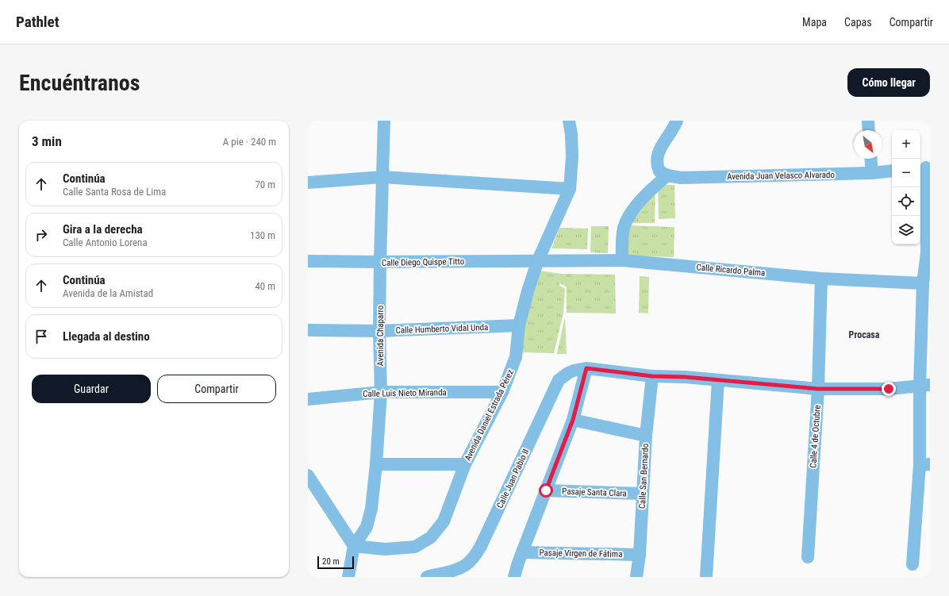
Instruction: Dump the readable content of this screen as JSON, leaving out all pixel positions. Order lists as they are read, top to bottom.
{
  "streets": {
    "street": [
      "Avenida Juan Velasco Alvarado",
      "Calle Diego Quispe Titto",
      "Calle Ricardo Palma",
      "Calle Humberto Vidal Unda",
      "Avenida Chaparro",
      "Calle Luis Nieto Miranda",
      "Avenida Daniel Estrada Pérez",
      "Calle 4 de Octubre",
      "Calle San Bernardo",
      "Calle Juan Pablo II",
      "Pasaje Santa Clara",
      "Pasaje Virgen de Fátima"
    ]
  },
  "crossings": [
    ["Calle Diego Quispe Titto", "Calle Ricardo Palma"],
    ["Calle Diego Quispe Titto", "Avenida Chaparro"],
    ["Calle Diego Quispe Titto", "Avenida Daniel Estrada Pérez"],
    ["Calle Ricardo Palma", "Avenida Daniel Estrada Pérez"],
    ["Calle Ricardo Palma", "Calle 4 de Octubre"],
    ["Calle Humberto Vidal Unda", "Avenida Chaparro"],
    ["Calle Humberto Vidal Unda", "Avenida Daniel Estrada Pérez"],
    ["Avenida Chaparro", "Calle Luis Nieto Miranda"],
    ["Avenida Chaparro", "Avenida Daniel Estrada Pérez"],
    ["Calle Luis Nieto Miranda", "Avenida Daniel Estrada Pérez"],
    ["Calle 4 de Octubre", "Calle Juan Pablo II"],
    ["Calle San Bernardo", "Calle Juan Pablo II"],
    ["Calle San Bernardo", "Pasaje Santa Clara"],
    ["Calle San Bernardo", "Pasaje Virgen de Fátima"]
  ],
  "districts": ["Procasa"],
  "scale_bar": "20 m",
  "north": "bottom right",
  "page": {
    "header": "Pathlet",
    "nav": ["Mapa", "Capas", "Compartir"],
    "buttons": [
      "Cómo llegar",
      ["Guardar", "Compartir"]
    ],
    "title": "Encuéntranos",
    "heading": ["3 min", "A pie · 240 m"],
    "map_buttons": ["+", "−"],
    "list": [
      ["Continúa", "Calle Santa Rosa de Lima", "70 m"],
      ["Gira a la derecha", "Calle Antonio Lorena", "130 m"],
      ["Continúa", "Avenida de la Amistad", "40 m"],
      "Llegada al destino"
    ],
    "scale": "20 m"
  }
}
